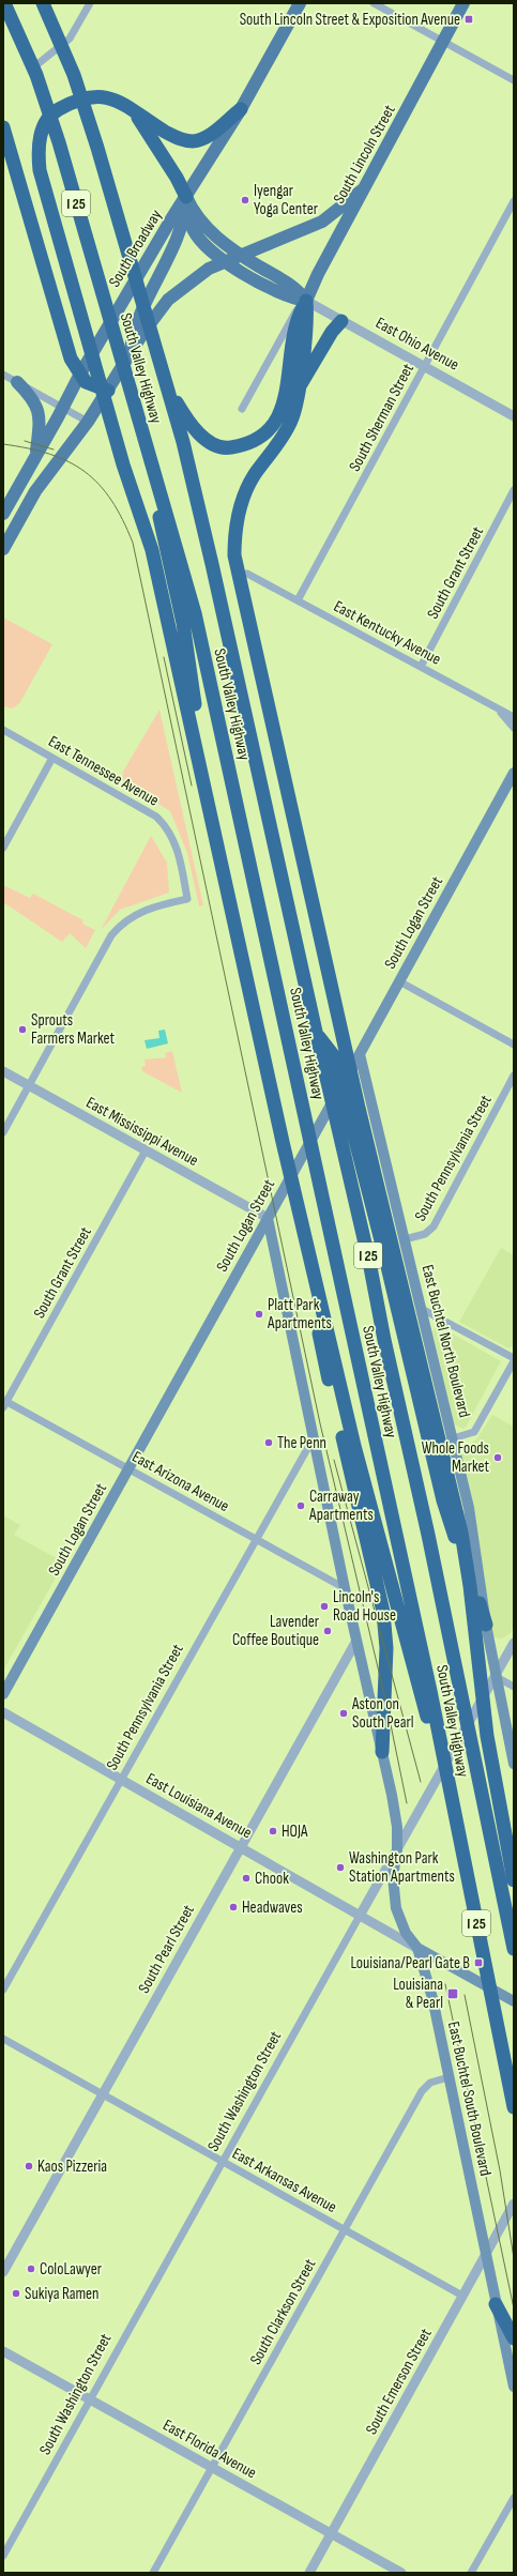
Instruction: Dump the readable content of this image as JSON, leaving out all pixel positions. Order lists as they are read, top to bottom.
{
  "streets": {
    "highway": ["I 25", "South Valley Highway"],
    "main road": [
      "South Lincoln Street",
      "South Broadway",
      "East Ohio Avenue",
      "South Logan Street",
      "East Buchtel North Boulevard",
      "East Louisiana Avenue",
      "East Buchtel South Boulevard"
    ],
    "street": [
      "South Sherman Street",
      "South Grant Street",
      "East Kentucky Avenue",
      "East Tennessee Avenue",
      "East Mississippi Avenue",
      "South Pennsylvania Street",
      "East Arizona Avenue",
      "South Pearl Street",
      "South Washington Street",
      "East Arkansas Avenue",
      "South Clarkson Street",
      "South Emerson Street",
      "East Florida Avenue"
    ]
  },
  "crossings": [
    ["South Lincoln Street", "East Ohio Avenue"],
    ["South Broadway", "East Ohio Avenue"],
    ["East Ohio Avenue", "South Sherman Street"],
    ["South Sherman Street", "East Kentucky Avenue"],
    ["South Grant Street", "East Kentucky Avenue"],
    ["South Grant Street", "East Mississippi Avenue"],
    ["South Grant Street", "East Arizona Avenue"],
    ["East Tennessee Avenue", "East Mississippi Avenue"],
    ["South Logan Street", "East Mississippi Avenue"],
    ["South Logan Street", "East Buchtel North Boulevard"],
    ["South Logan Street", "East Arizona Avenue"],
    ["South Logan Street", "East Buchtel South Boulevard"],
    ["East Mississippi Avenue", "East Buchtel South Boulevard"],
    ["South Pennsylvania Street", "East Buchtel North Boulevard"],
    ["South Pennsylvania Street", "East Arizona Avenue"],
    ["South Pennsylvania Street", "East Louisiana Avenue"],
    ["South Pennsylvania Street", "East Buchtel South Boulevard"],
    ["East Buchtel North Boulevard", "South Washington Street"],
    ["East Arizona Avenue", "East Buchtel South Boulevard"],
    ["East Louisiana Avenue", "South Pearl Street"],
    ["East Louisiana Avenue", "South Washington Street"],
    ["East Louisiana Avenue", "East Buchtel South Boulevard"],
    ["South Pearl Street", "East Buchtel South Boulevard"],
    ["South Pearl Street", "East Arkansas Avenue"],
    ["South Washington Street", "East Buchtel South Boulevard"],
    ["South Washington Street", "East Arkansas Avenue"],
    ["South Washington Street", "East Florida Avenue"],
    ["East Buchtel South Boulevard", "South Clarkson Street"],
    ["East Buchtel South Boulevard", "South Emerson Street"],
    ["East Arkansas Avenue", "South Clarkson Street"],
    ["East Arkansas Avenue", "South Emerson Street"],
    ["South Clarkson Street", "East Florida Avenue"],
    ["South Emerson Street", "East Florida Avenue"]
  ],
  "places": {
    "transit": ["South Lincoln Street & Exposition Avenue", "Louisiana/Pearl Gate B", "Louisiana & Pearl"],
    "other": [
      "Iyengar Yoga Center",
      "Sprouts Farmers Market",
      "Platt Park Apartments",
      "The Penn",
      "Whole Foods Market",
      "Carraway Apartments",
      "Lincoln's Road House",
      "Lavender Coffee Boutique",
      "Aston on South Pearl",
      "HOJA",
      "Washington Park Station Apartments",
      "Chook",
      "Headwaves",
      "Kaos Pizzeria",
      "ColoLawyer",
      "Sukiya Ramen"
    ]
  }
}
